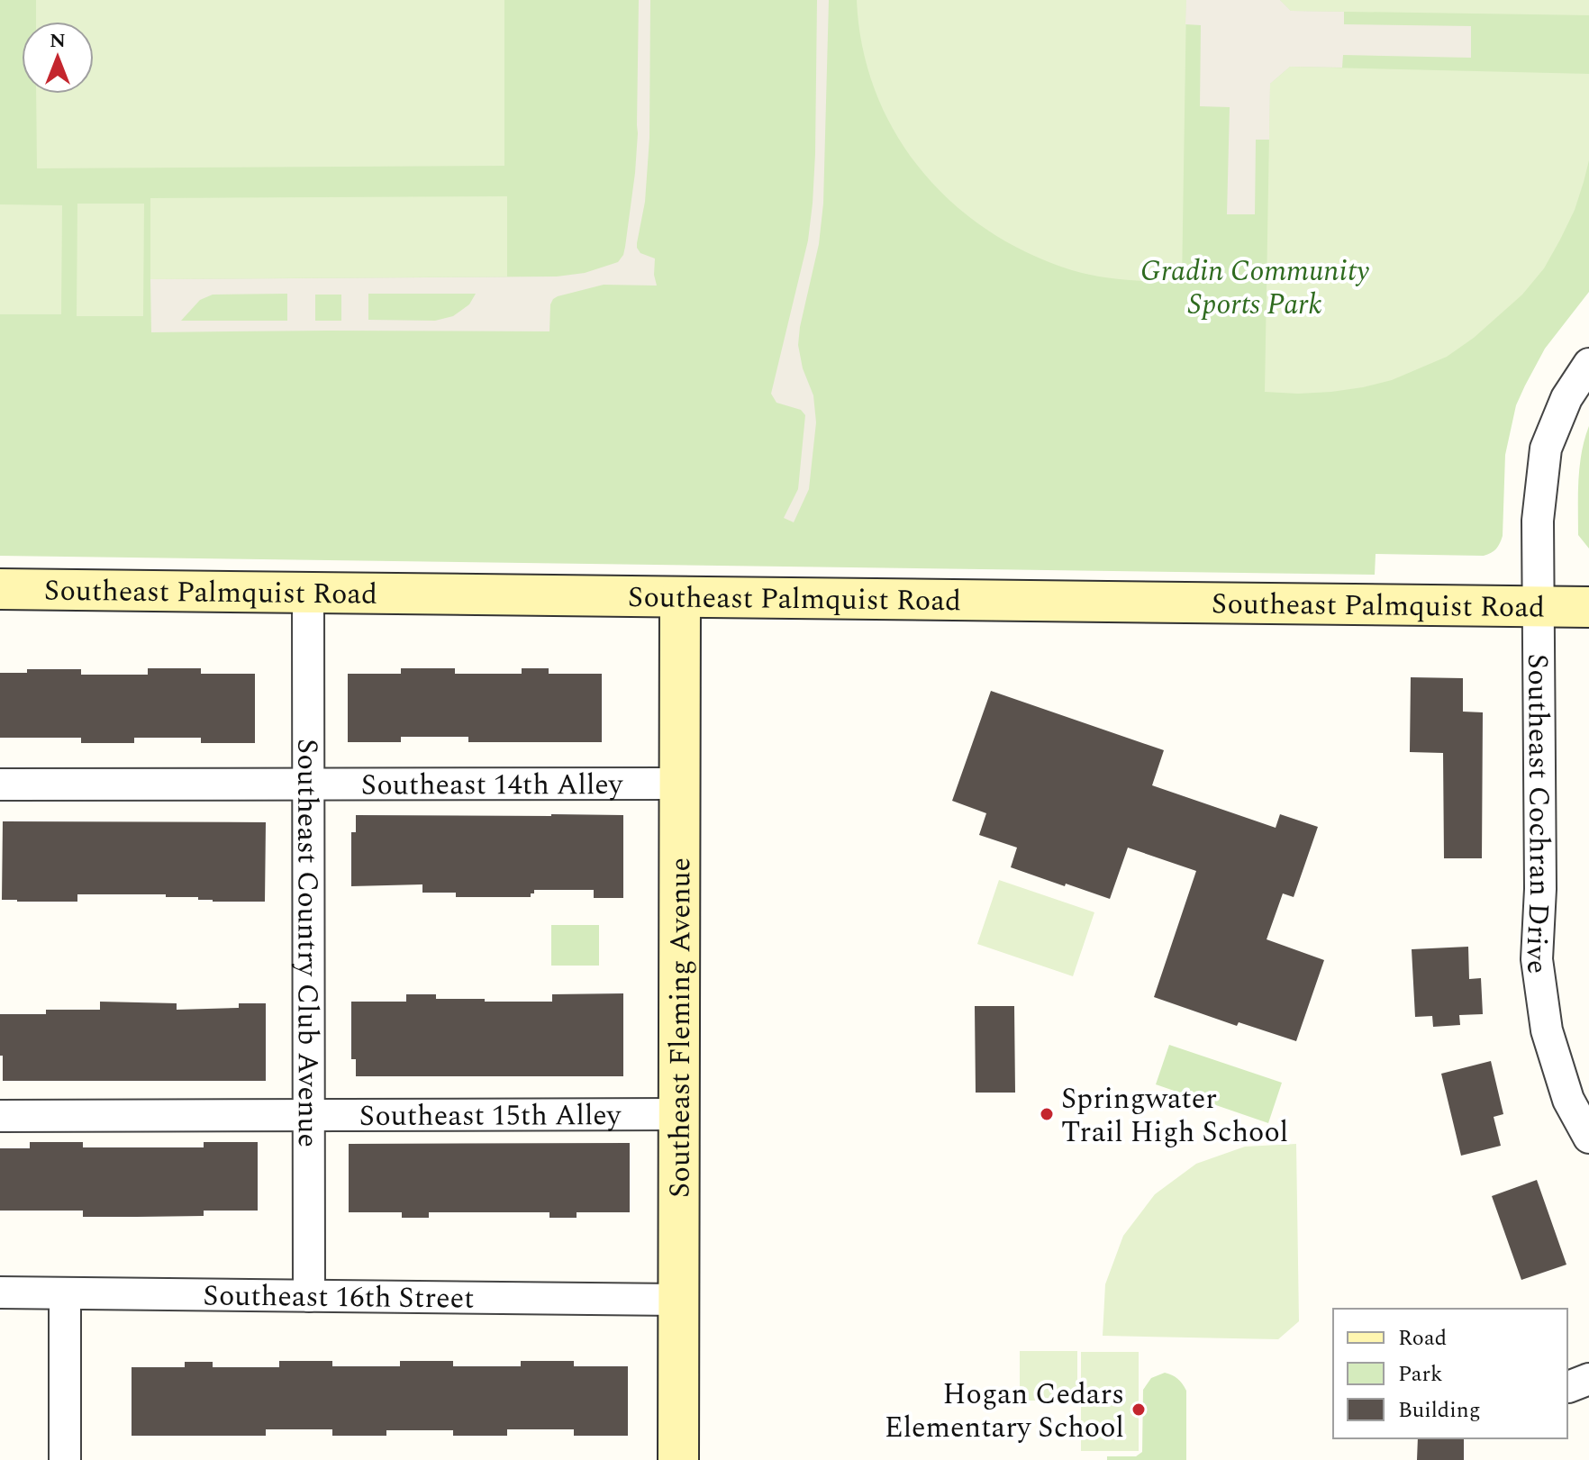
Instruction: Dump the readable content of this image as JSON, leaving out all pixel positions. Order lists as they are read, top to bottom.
{
  "streets": {
    "main road": ["Southeast Palmquist Road", "Southeast Fleming Avenue"],
    "street": [
      "Southeast 14th Alley",
      "Southeast Cochran Drive",
      "Southeast Country Club Avenue",
      "Southeast 15th Alley",
      "Southeast 16th Street"
    ]
  },
  "crossings": [
    ["Southeast Palmquist Road", "Southeast Cochran Drive"],
    ["Southeast Palmquist Road", "Southeast Country Club Avenue"],
    ["Southeast Palmquist Road", "Southeast Fleming Avenue"],
    ["Southeast 14th Alley", "Southeast Country Club Avenue"],
    ["Southeast 14th Alley", "Southeast Fleming Avenue"],
    ["Southeast Country Club Avenue", "Southeast 15th Alley"],
    ["Southeast Country Club Avenue", "Southeast 16th Street"],
    ["Southeast Fleming Avenue", "Southeast 15th Alley"],
    ["Southeast Fleming Avenue", "Southeast 16th Street"]
  ],
  "parks": ["Gradin Community Sports Park"],
  "places": ["Springwater Trail High School", "Hogan Cedars Elementary School"],
  "legend": ["Road", "Park", "Building"],
  "north": "top"
}
